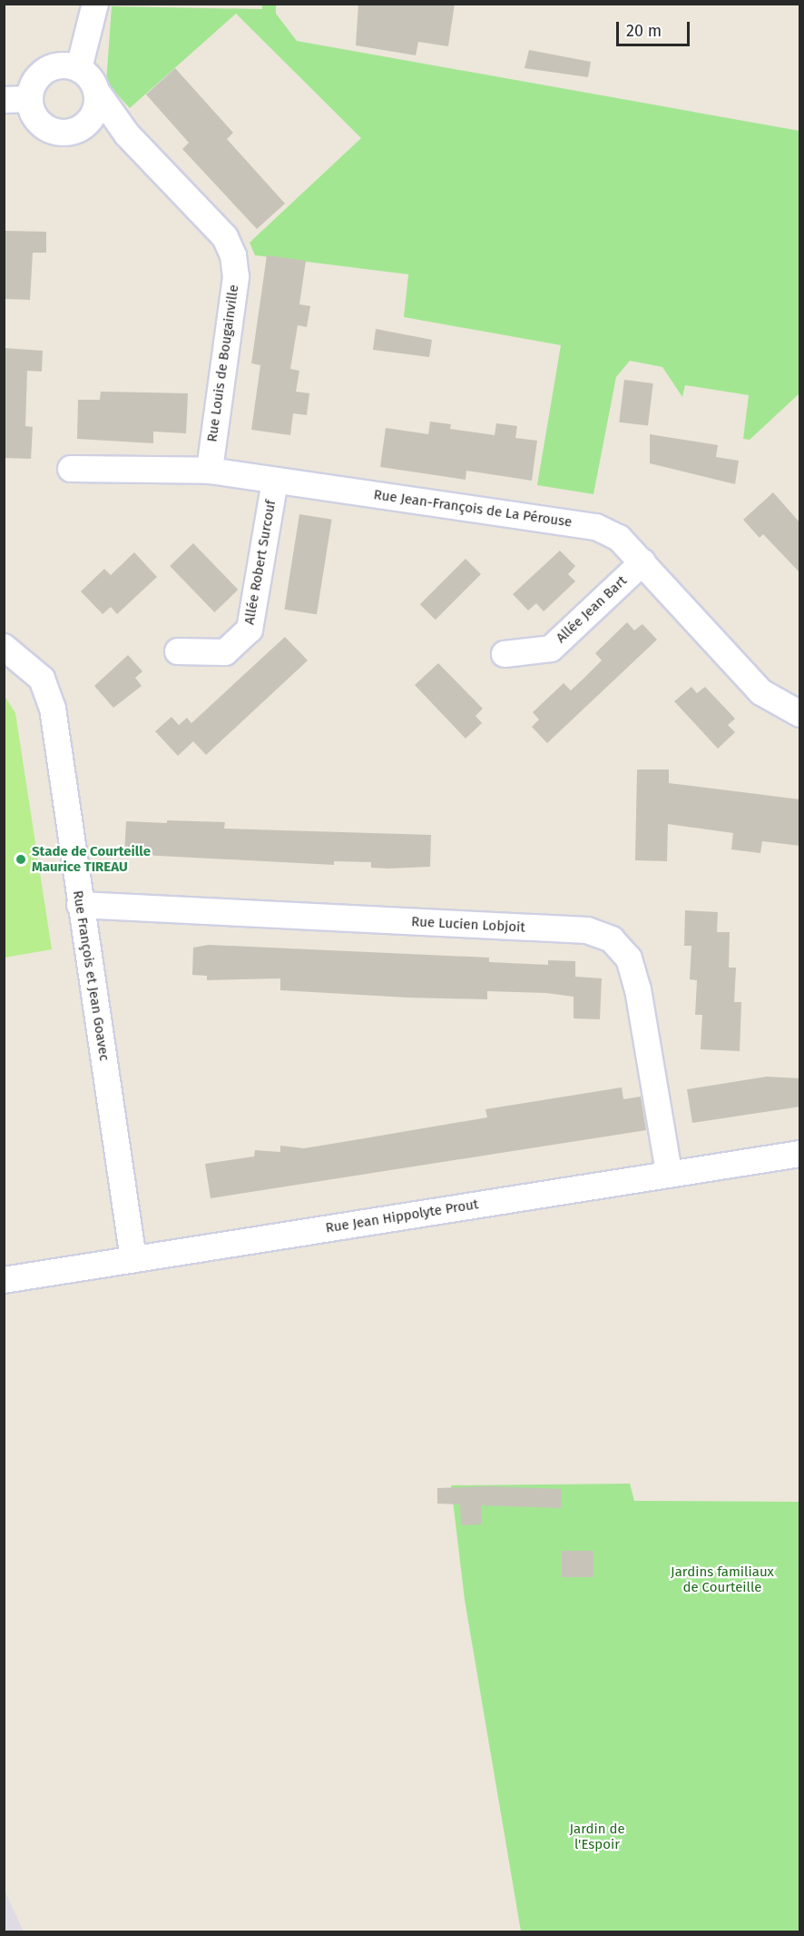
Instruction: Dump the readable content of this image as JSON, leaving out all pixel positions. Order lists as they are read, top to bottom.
{
  "streets": {
    "street": [
      "Rue Louis de Bougainville",
      "Rue Jean-François de La Pérouse",
      "Allée Robert Surcouf",
      "Allée Jean Bart",
      "Rue Lucien Lobjoit",
      "Rue François et Jean Goavec",
      "Rue Jean Hippolyte Prout"
    ]
  },
  "crossings": [
    ["Rue Louis de Bougainville", "Rue Jean-François de La Pérouse"],
    ["Rue Jean-François de La Pérouse", "Allée Robert Surcouf"],
    ["Rue Jean-François de La Pérouse", "Allée Jean Bart"],
    ["Rue Lucien Lobjoit", "Rue François et Jean Goavec"],
    ["Rue Lucien Lobjoit", "Rue Jean Hippolyte Prout"],
    ["Rue François et Jean Goavec", "Rue Jean Hippolyte Prout"]
  ],
  "parks": ["Jardins familiaux de Courteille", "Jardin de l'Espoir"],
  "places": ["Stade de Courteille Maurice TIREAU"],
  "scale_bar": "20 m"
}
